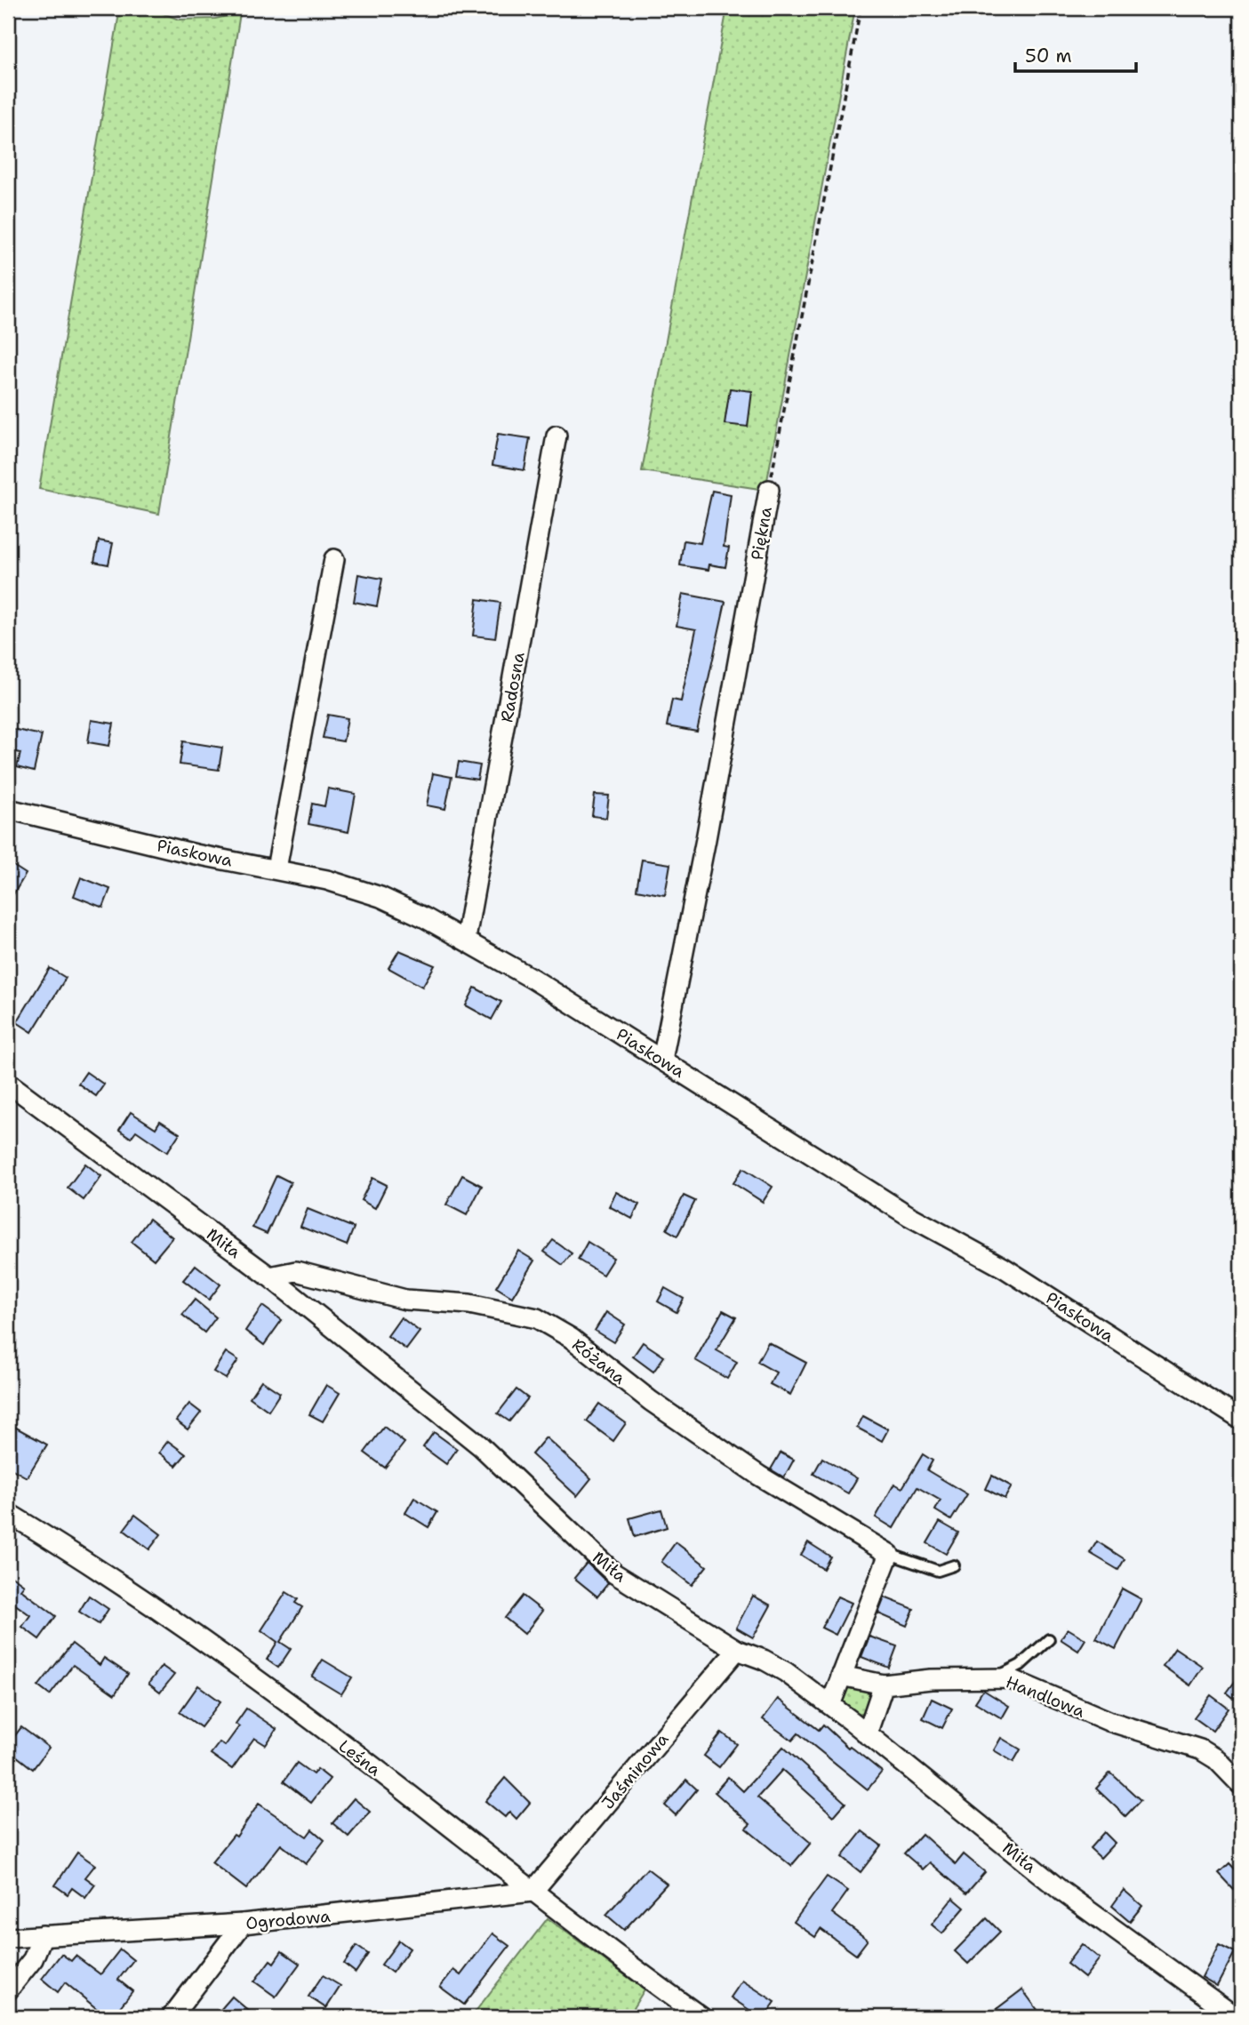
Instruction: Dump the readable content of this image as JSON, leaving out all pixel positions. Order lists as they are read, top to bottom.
{
  "streets": {
    "street": [
      "Piękna",
      "Radosna",
      "Piaskowa",
      "Miła",
      "Różana",
      "Handlowa",
      "Leśna",
      "Jaśminowa",
      "Ogrodowa"
    ]
  },
  "crossings": [
    ["Piękna", "Piaskowa"],
    ["Radosna", "Piaskowa"],
    ["Miła", "Różana"],
    ["Miła", "Jaśminowa"],
    ["Leśna", "Jaśminowa"],
    ["Leśna", "Ogrodowa"],
    ["Jaśminowa", "Ogrodowa"]
  ],
  "scale_bar": "50 m"
}
